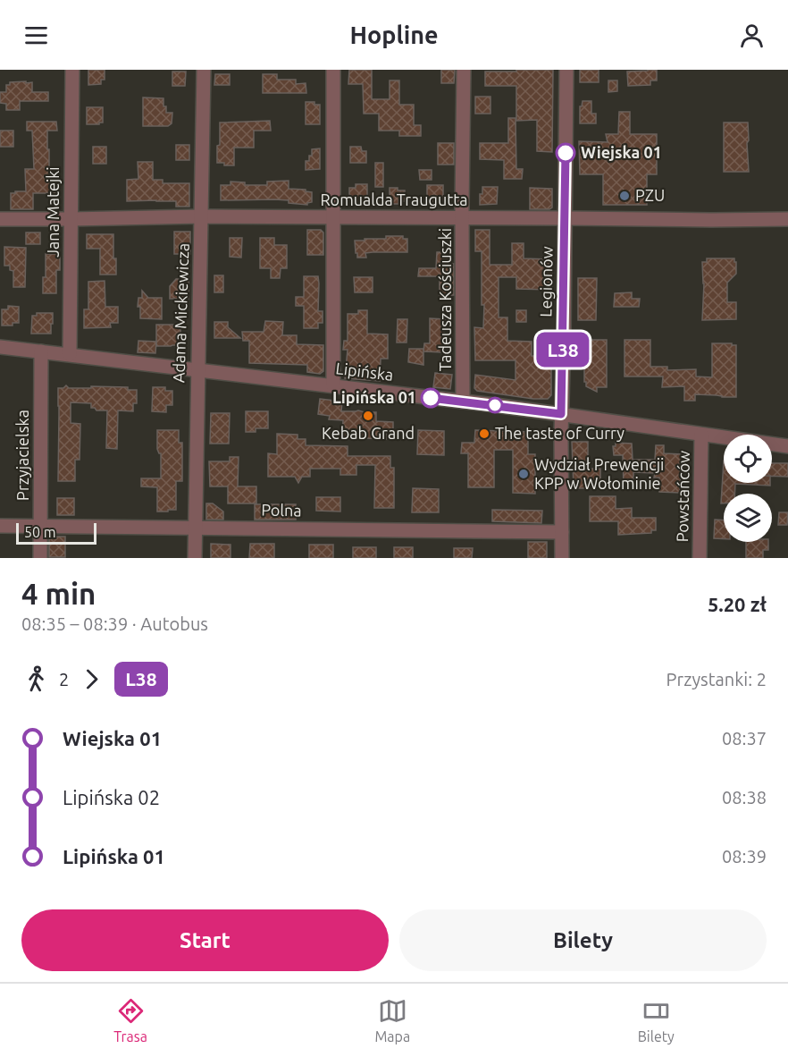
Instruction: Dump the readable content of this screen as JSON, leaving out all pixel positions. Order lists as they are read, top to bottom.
{
  "streets": {
    "street": [
      "Romualda Traugutta",
      "Jana Matejki",
      "Legionów",
      "Tadeusza Kościuszki",
      "Adama Mickiewicza",
      "Lipińska",
      "Przyjacielska",
      "Powstańców",
      "Polna"
    ]
  },
  "crossings": [
    ["Romualda Traugutta", "Jana Matejki"],
    ["Romualda Traugutta", "Legionów"],
    ["Romualda Traugutta", "Tadeusza Kościuszki"],
    ["Romualda Traugutta", "Adama Mickiewicza"],
    ["Jana Matejki", "Lipińska"],
    ["Legionów", "Lipińska"],
    ["Legionów", "Polna"],
    ["Tadeusza Kościuszki", "Lipińska"],
    ["Adama Mickiewicza", "Lipińska"],
    ["Adama Mickiewicza", "Polna"],
    ["Lipińska", "Przyjacielska"],
    ["Lipińska", "Powstańców"],
    ["Przyjacielska", "Polna"]
  ],
  "places": [
    "Wiejska 01",
    "PZU",
    "Lipińska 01",
    "Kebab Grand",
    "The taste of Curry",
    "Wydział Prewencji KPP w Wołominie"
  ],
  "lines": ["bus line L38"],
  "scale_bar": "50 m",
  "page": {
    "header": "Hopline",
    "on_map": "L38",
    "scale": "50 m",
    "heading": ["4 min", "08:35 – 08:39 · Autobus", "5.20 zł"],
    "legs": ["2", "L38", "Przystanki: 2"],
    "list": [
      {
        "name": "Wiejska 01",
        "value": "08:37"
      },
      {
        "name": "Lipińska 02",
        "value": "08:38"
      },
      {
        "name": "Lipińska 01",
        "value": "08:39"
      }
    ],
    "buttons": ["Start", "Bilety"],
    "tabs": ["Trasa", "Mapa", "Bilety"]
  }
}
